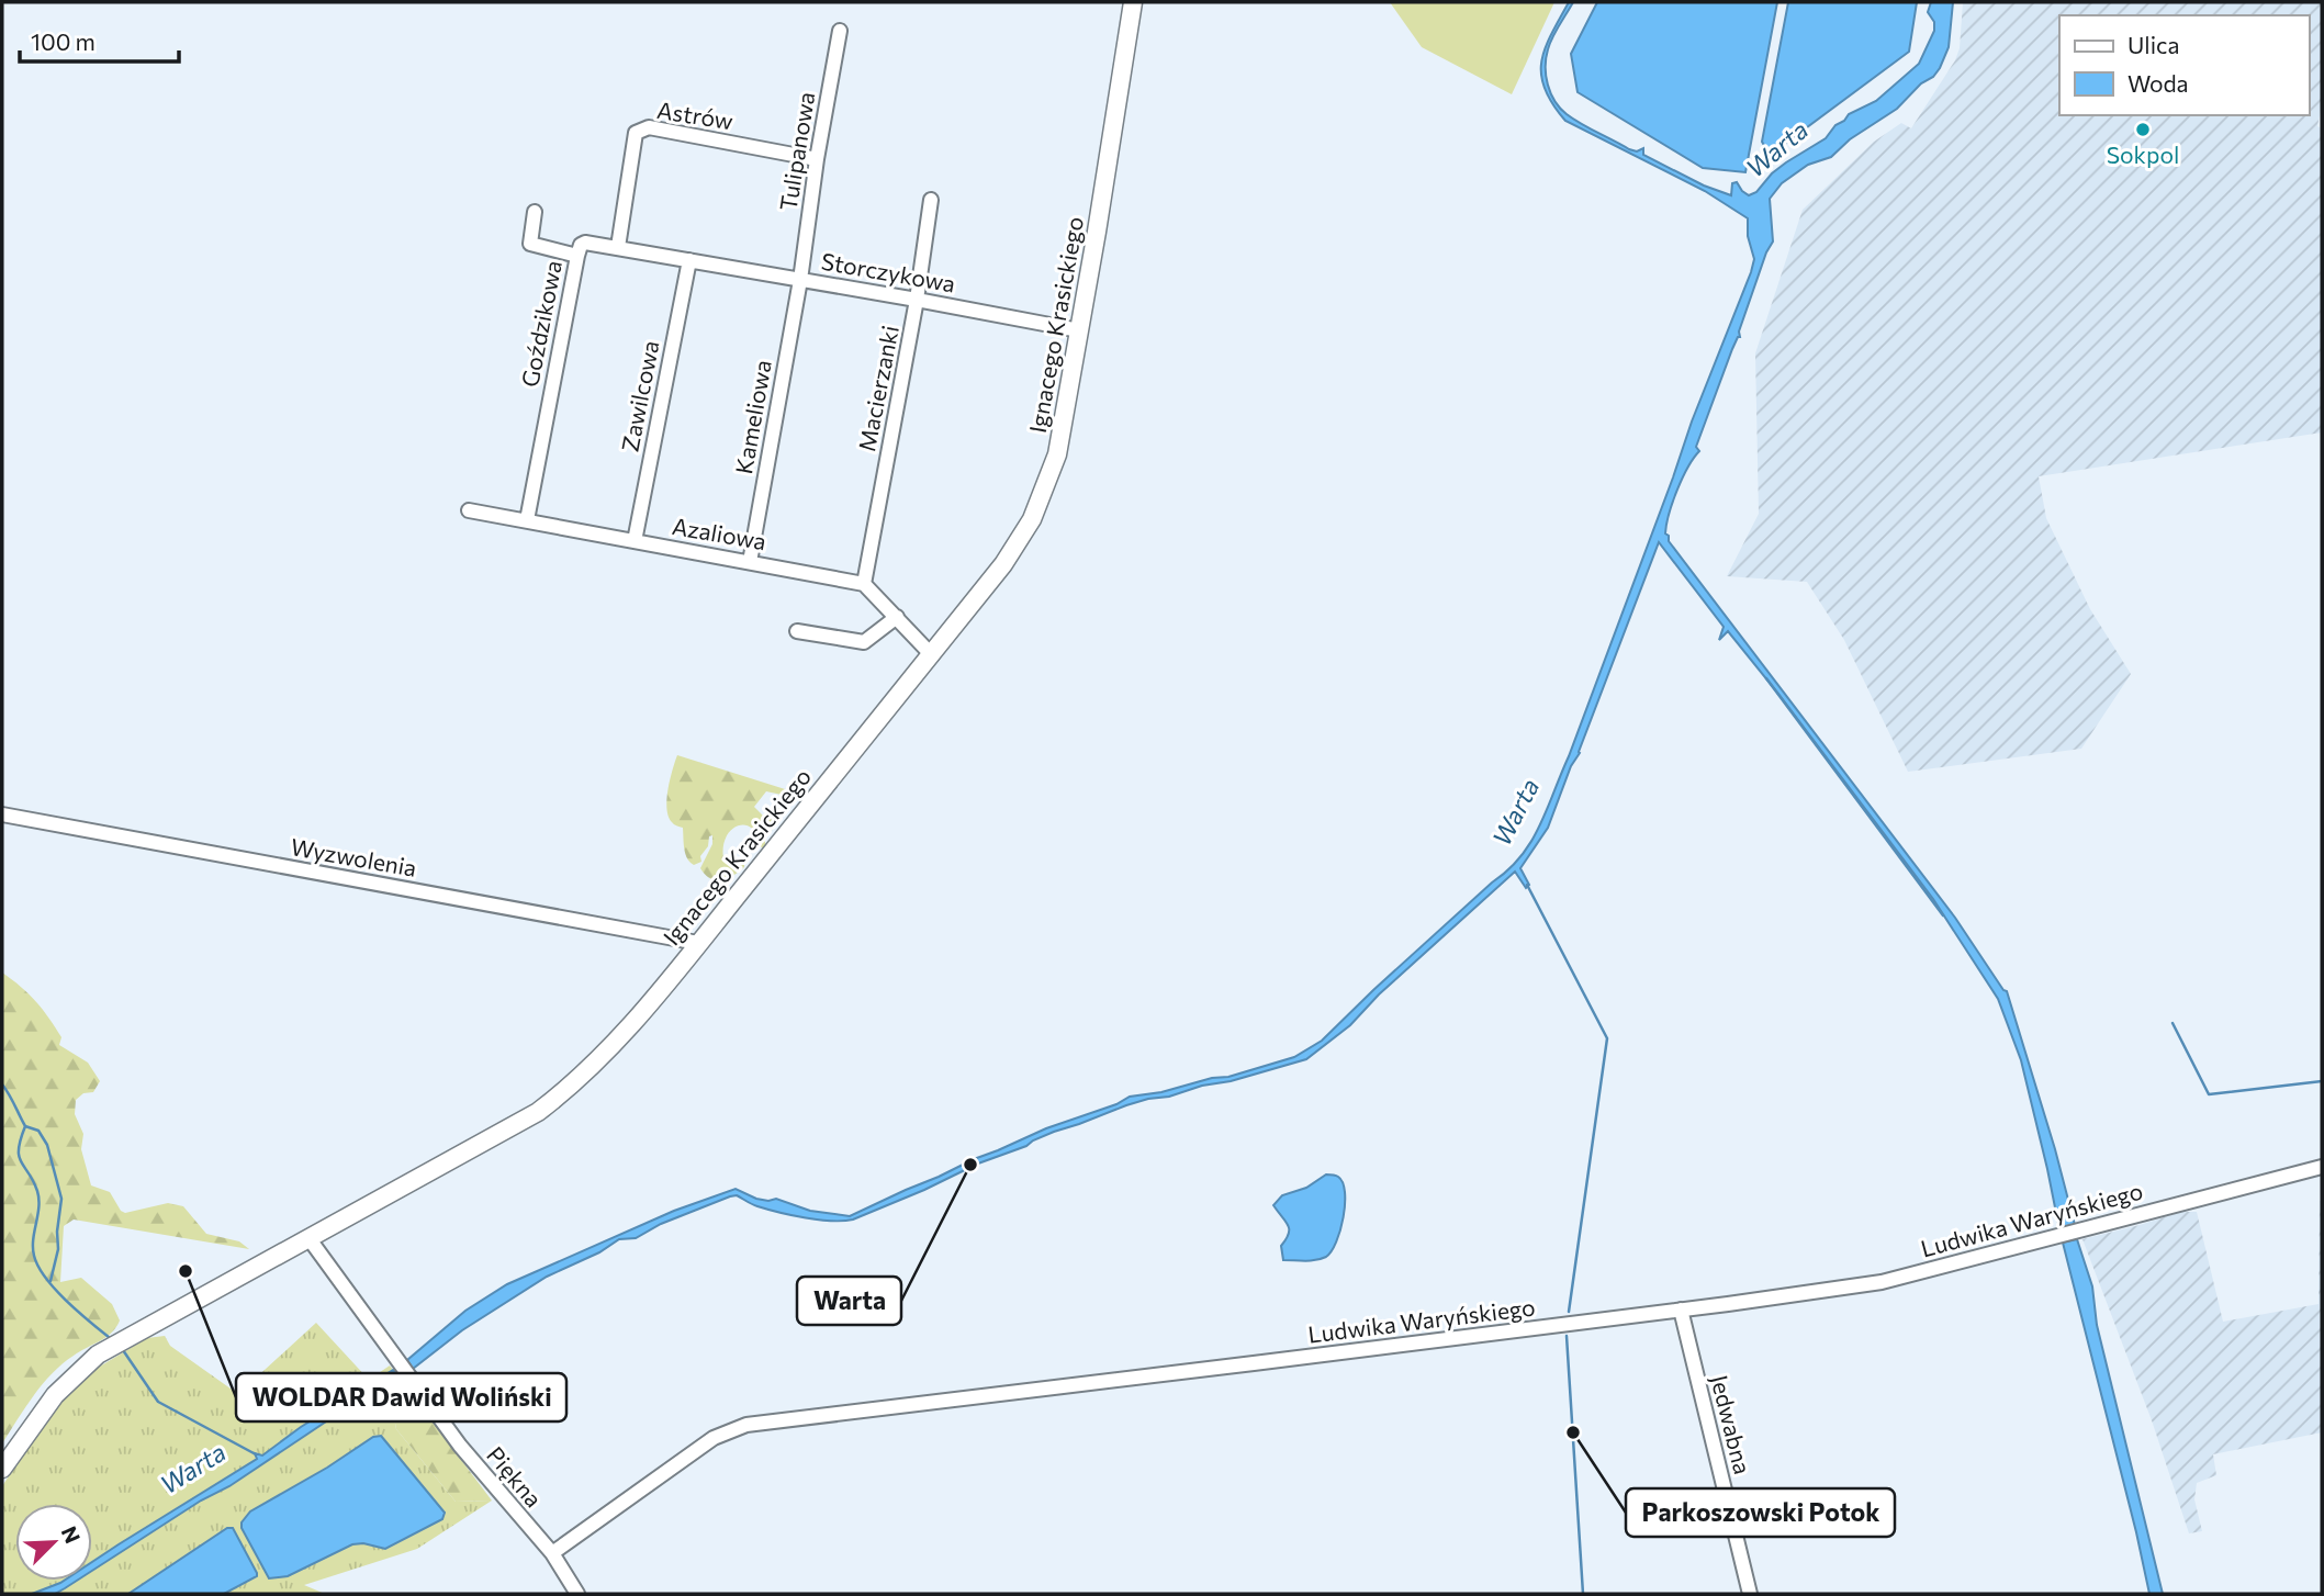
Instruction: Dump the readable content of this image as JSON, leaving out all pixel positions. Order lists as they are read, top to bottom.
{
  "streets": {
    "street": [
      "Astrów",
      "Tulipanowa",
      "Storczykowa",
      "Goździkowa",
      "Ignacego Krasickiego",
      "Macierzanki",
      "Zawilcowa",
      "Kameliowa",
      "Azaliowa",
      "Wyzwolenia",
      "Ludwika Waryńskiego",
      "Jedwabna",
      "Piękna"
    ]
  },
  "crossings": [
    ["Astrów", "Tulipanowa"],
    ["Astrów", "Goździkowa"],
    ["Tulipanowa", "Storczykowa"],
    ["Tulipanowa", "Kameliowa"],
    ["Storczykowa", "Goździkowa"],
    ["Storczykowa", "Ignacego Krasickiego"],
    ["Storczykowa", "Macierzanki"],
    ["Storczykowa", "Zawilcowa"],
    ["Storczykowa", "Kameliowa"],
    ["Goździkowa", "Zawilcowa"],
    ["Goździkowa", "Azaliowa"],
    ["Ignacego Krasickiego", "Wyzwolenia"],
    ["Ignacego Krasickiego", "Piękna"],
    ["Macierzanki", "Azaliowa"],
    ["Zawilcowa", "Azaliowa"],
    ["Kameliowa", "Azaliowa"],
    ["Ludwika Waryńskiego", "Jedwabna"],
    ["Ludwika Waryńskiego", "Piękna"]
  ],
  "water": ["Warta"],
  "places": [
    "Sokpol",
    "Warta",
    "WOLDAR Dawid Woliński",
    "Parkoszowski Potok"
  ],
  "legend": ["Ulica", "Woda"],
  "scale_bar": "100 m",
  "north": "top right"
}
